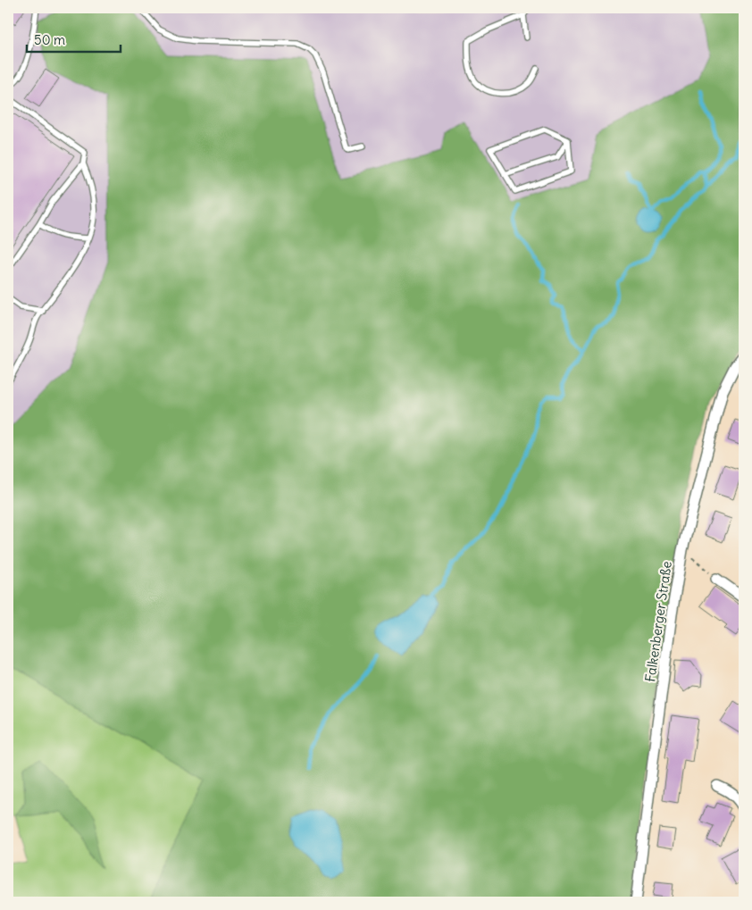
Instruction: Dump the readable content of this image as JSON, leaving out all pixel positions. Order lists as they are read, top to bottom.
{
  "streets": {
    "street": ["Falkenberger Straße"]
  },
  "scale_bar": "50 m"
}
